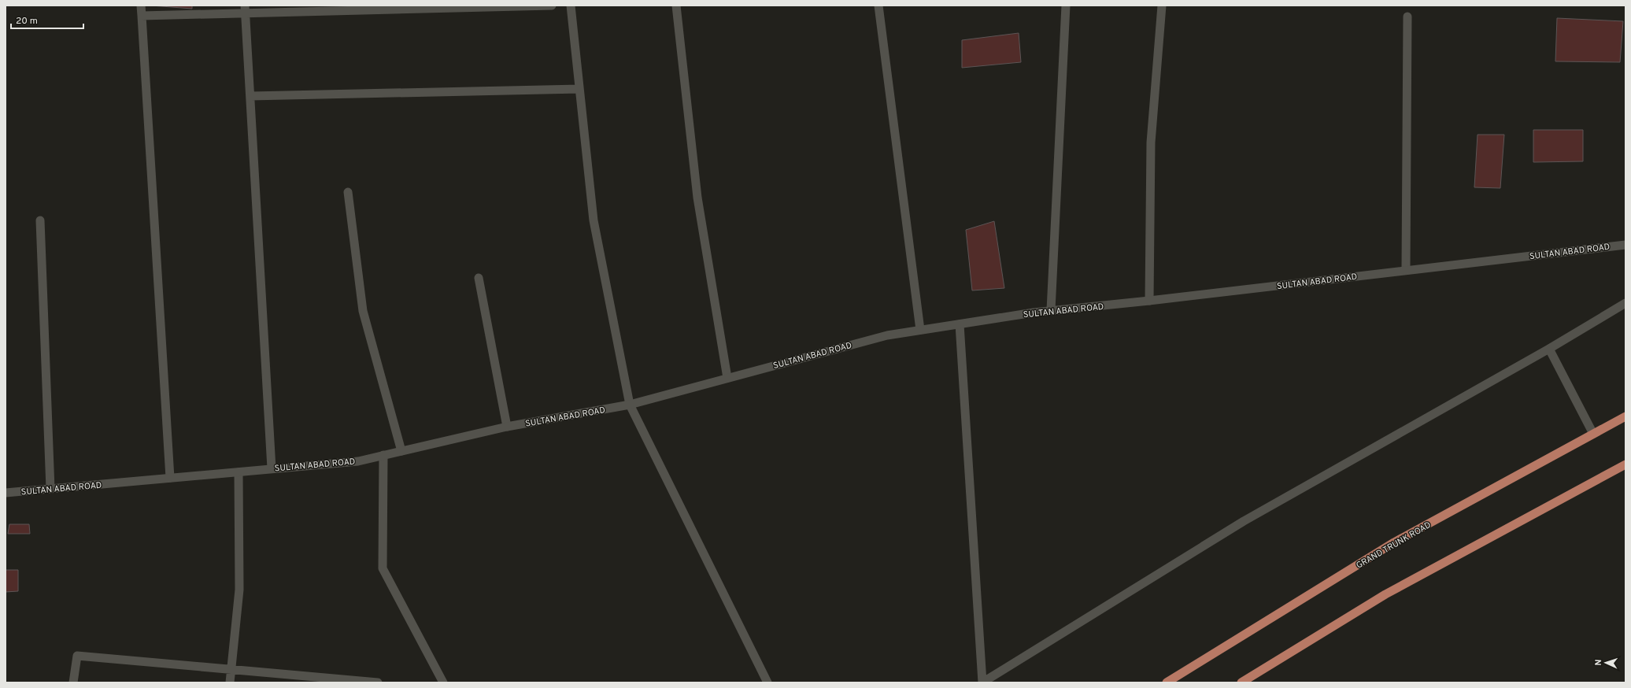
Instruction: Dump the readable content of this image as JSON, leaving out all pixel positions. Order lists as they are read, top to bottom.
{
  "streets": {
    "main road": ["GRAND TRUNK ROAD"],
    "street": ["SULTAN ABAD ROAD"]
  },
  "scale_bar": "20 m",
  "north": "left"
}
